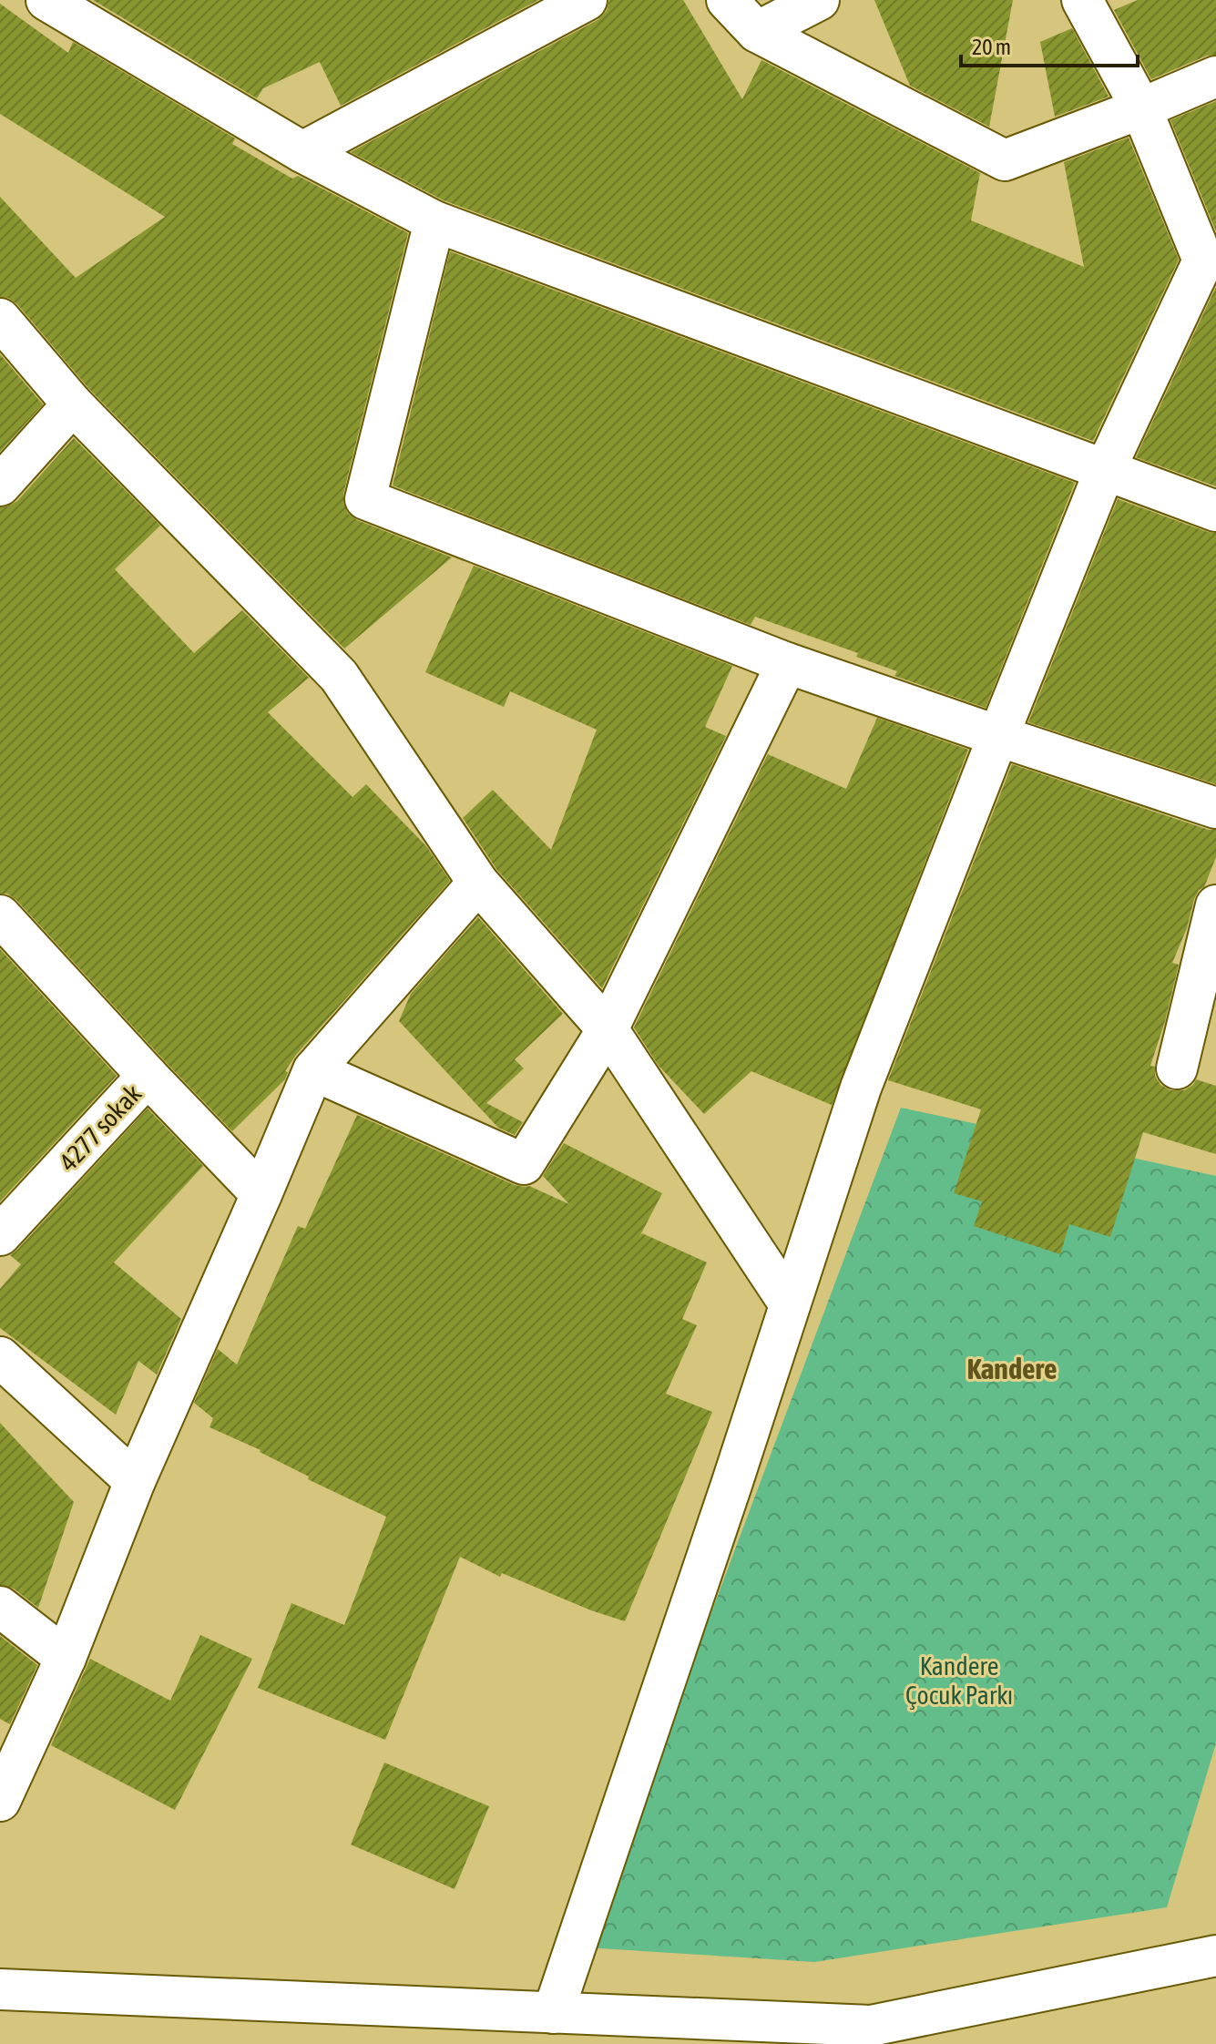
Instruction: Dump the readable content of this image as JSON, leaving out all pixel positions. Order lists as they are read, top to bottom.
{
  "streets": {
    "street": ["4277 sokak"]
  },
  "districts": ["Kandere"],
  "parks": ["Kandere Çocuk Parkı"],
  "scale_bar": "20 m"
}
